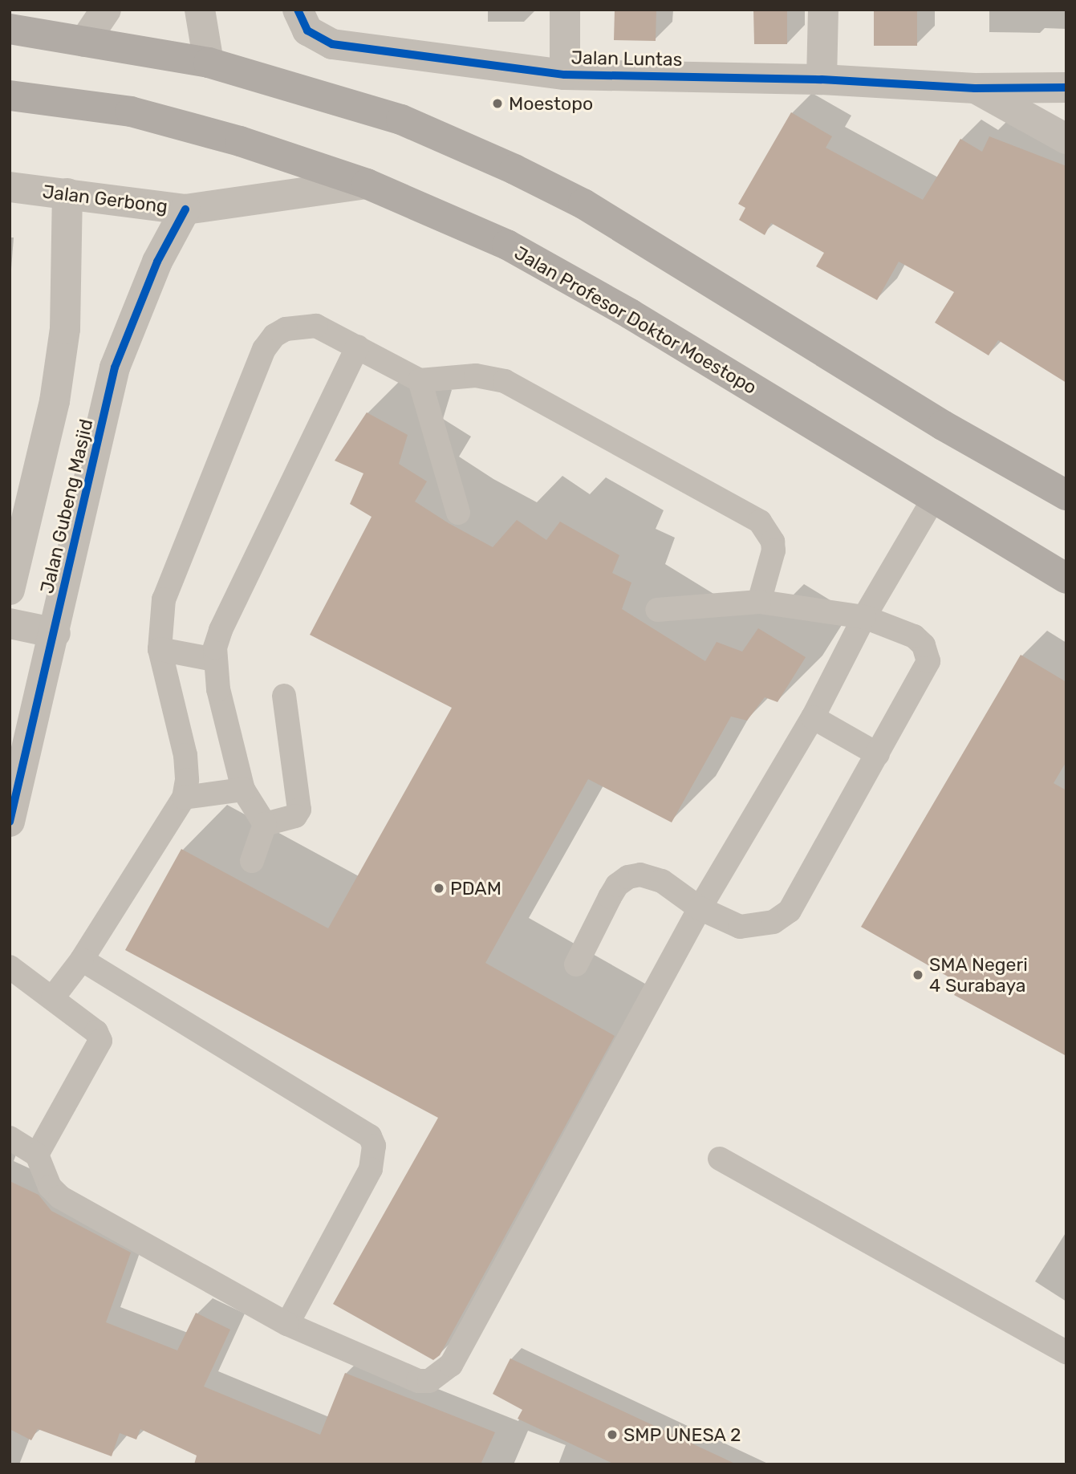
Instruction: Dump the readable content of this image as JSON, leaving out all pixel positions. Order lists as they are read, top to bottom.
{
  "streets": {
    "main road": ["Jalan Profesor Doktor Moestopo"],
    "street": ["Jalan Luntas", "Jalan Gerbong", "Jalan Gubeng Masjid"]
  },
  "crossings": [
    ["Jalan Gerbong", "Jalan Profesor Doktor Moestopo"],
    ["Jalan Gerbong", "Jalan Gubeng Masjid"]
  ],
  "places": [
    "Moestopo",
    "PDAM",
    "SMA Negeri 4 Surabaya",
    "SMP UNESA 2"
  ]
}
